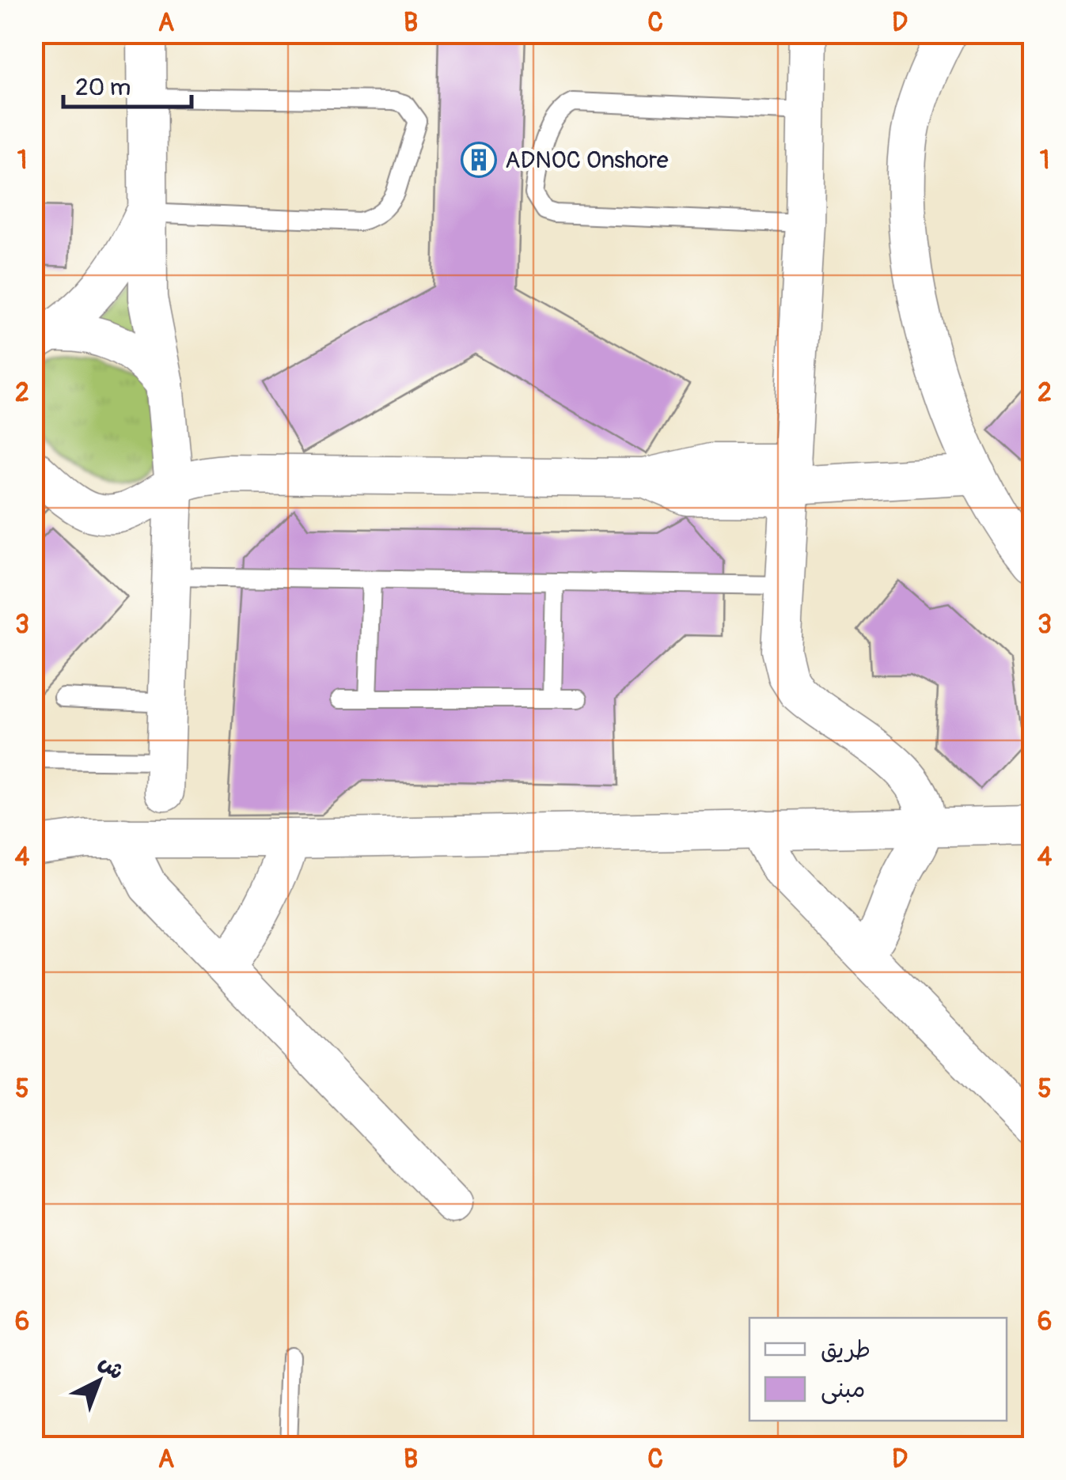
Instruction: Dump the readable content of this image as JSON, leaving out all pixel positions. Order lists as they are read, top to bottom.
{
  "places": {
    "building": ["ADNOC Onshore"]
  },
  "legend": ["طريق", "مبنى"],
  "scale_bar": "20 m",
  "north": "top right",
  "grid": {
    "columns": [
      "A",
      "B",
      "C",
      "D"
    ],
    "rows": [
      "1",
      "2",
      "3",
      "4",
      "5",
      "6"
    ]
  }
}
